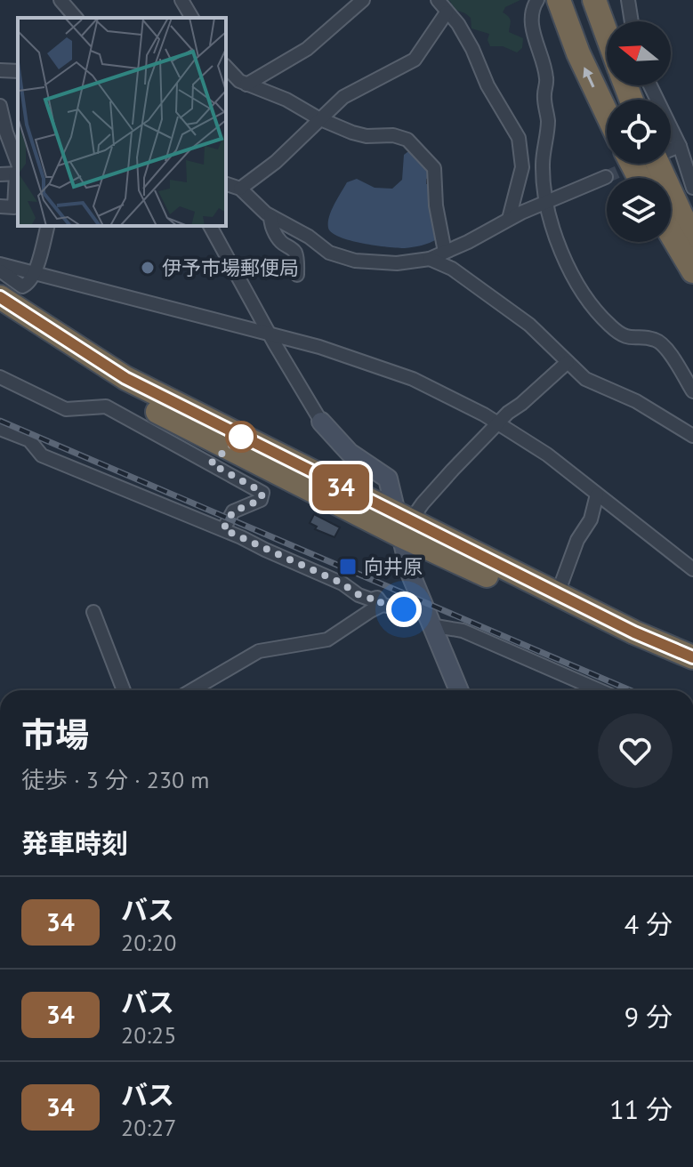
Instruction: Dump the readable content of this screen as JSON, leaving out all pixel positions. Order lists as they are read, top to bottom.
{
  "places": {
    "other": ["伊予市場郵便局"],
    "transit": ["向井原"]
  },
  "lines": ["bus line 34"],
  "north": "left",
  "page": {
    "on_map": "34",
    "heading": [
      ["市場", "徒歩 · 3 分 · 230 m"],
      "発車時刻"
    ],
    "list": [
      {
        "mark": "34",
        "name": "バス",
        "note": "20:20",
        "value": "4 分"
      },
      {
        "mark": "34",
        "name": "バス",
        "note": "20:25",
        "value": "9 分"
      },
      {
        "mark": "34",
        "name": "バス",
        "note": "20:27",
        "value": "11 分"
      }
    ]
  }
}
